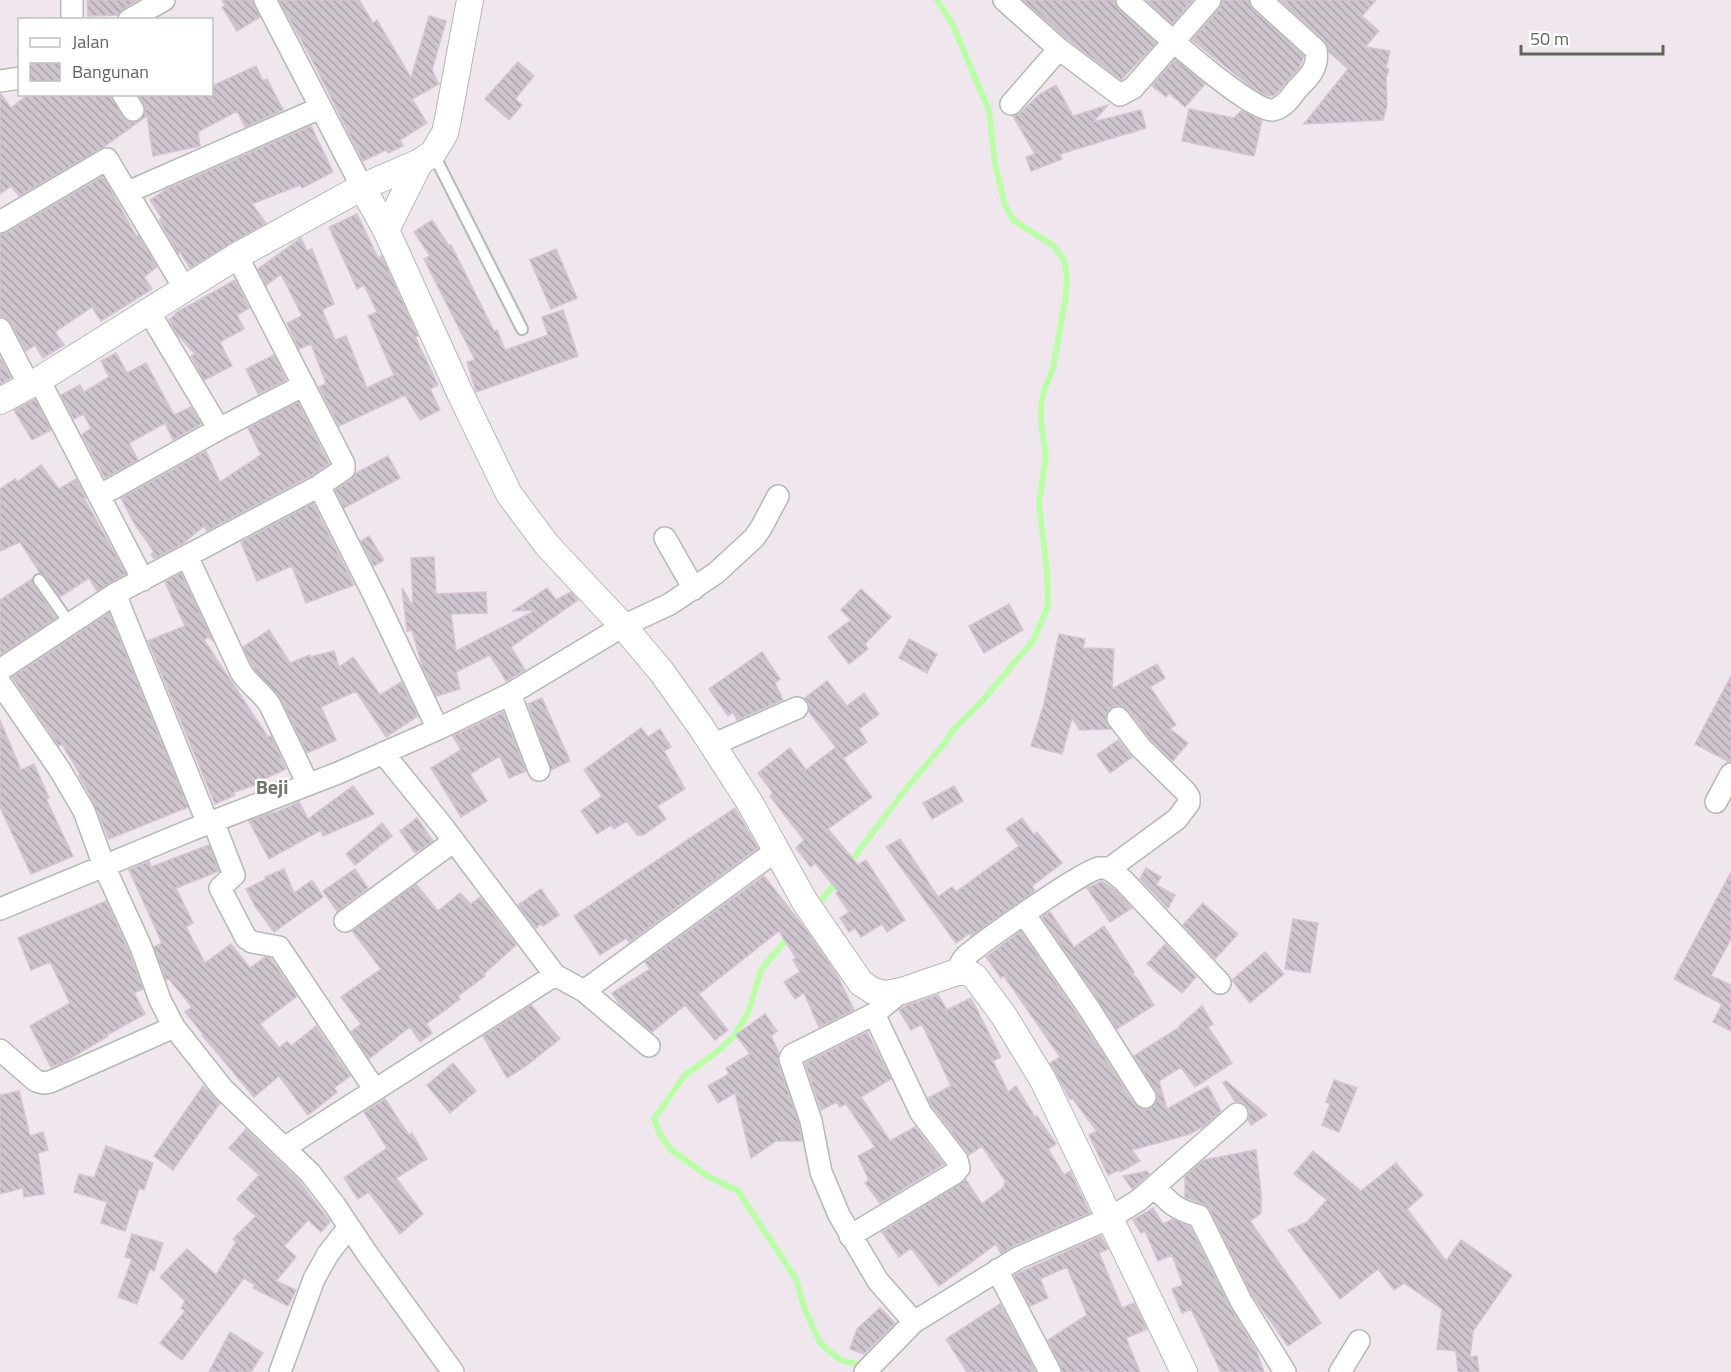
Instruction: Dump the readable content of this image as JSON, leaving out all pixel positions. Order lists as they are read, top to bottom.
{
  "districts": ["Beji"],
  "legend": ["Jalan", "Bangunan"],
  "scale_bar": "50 m"
}
